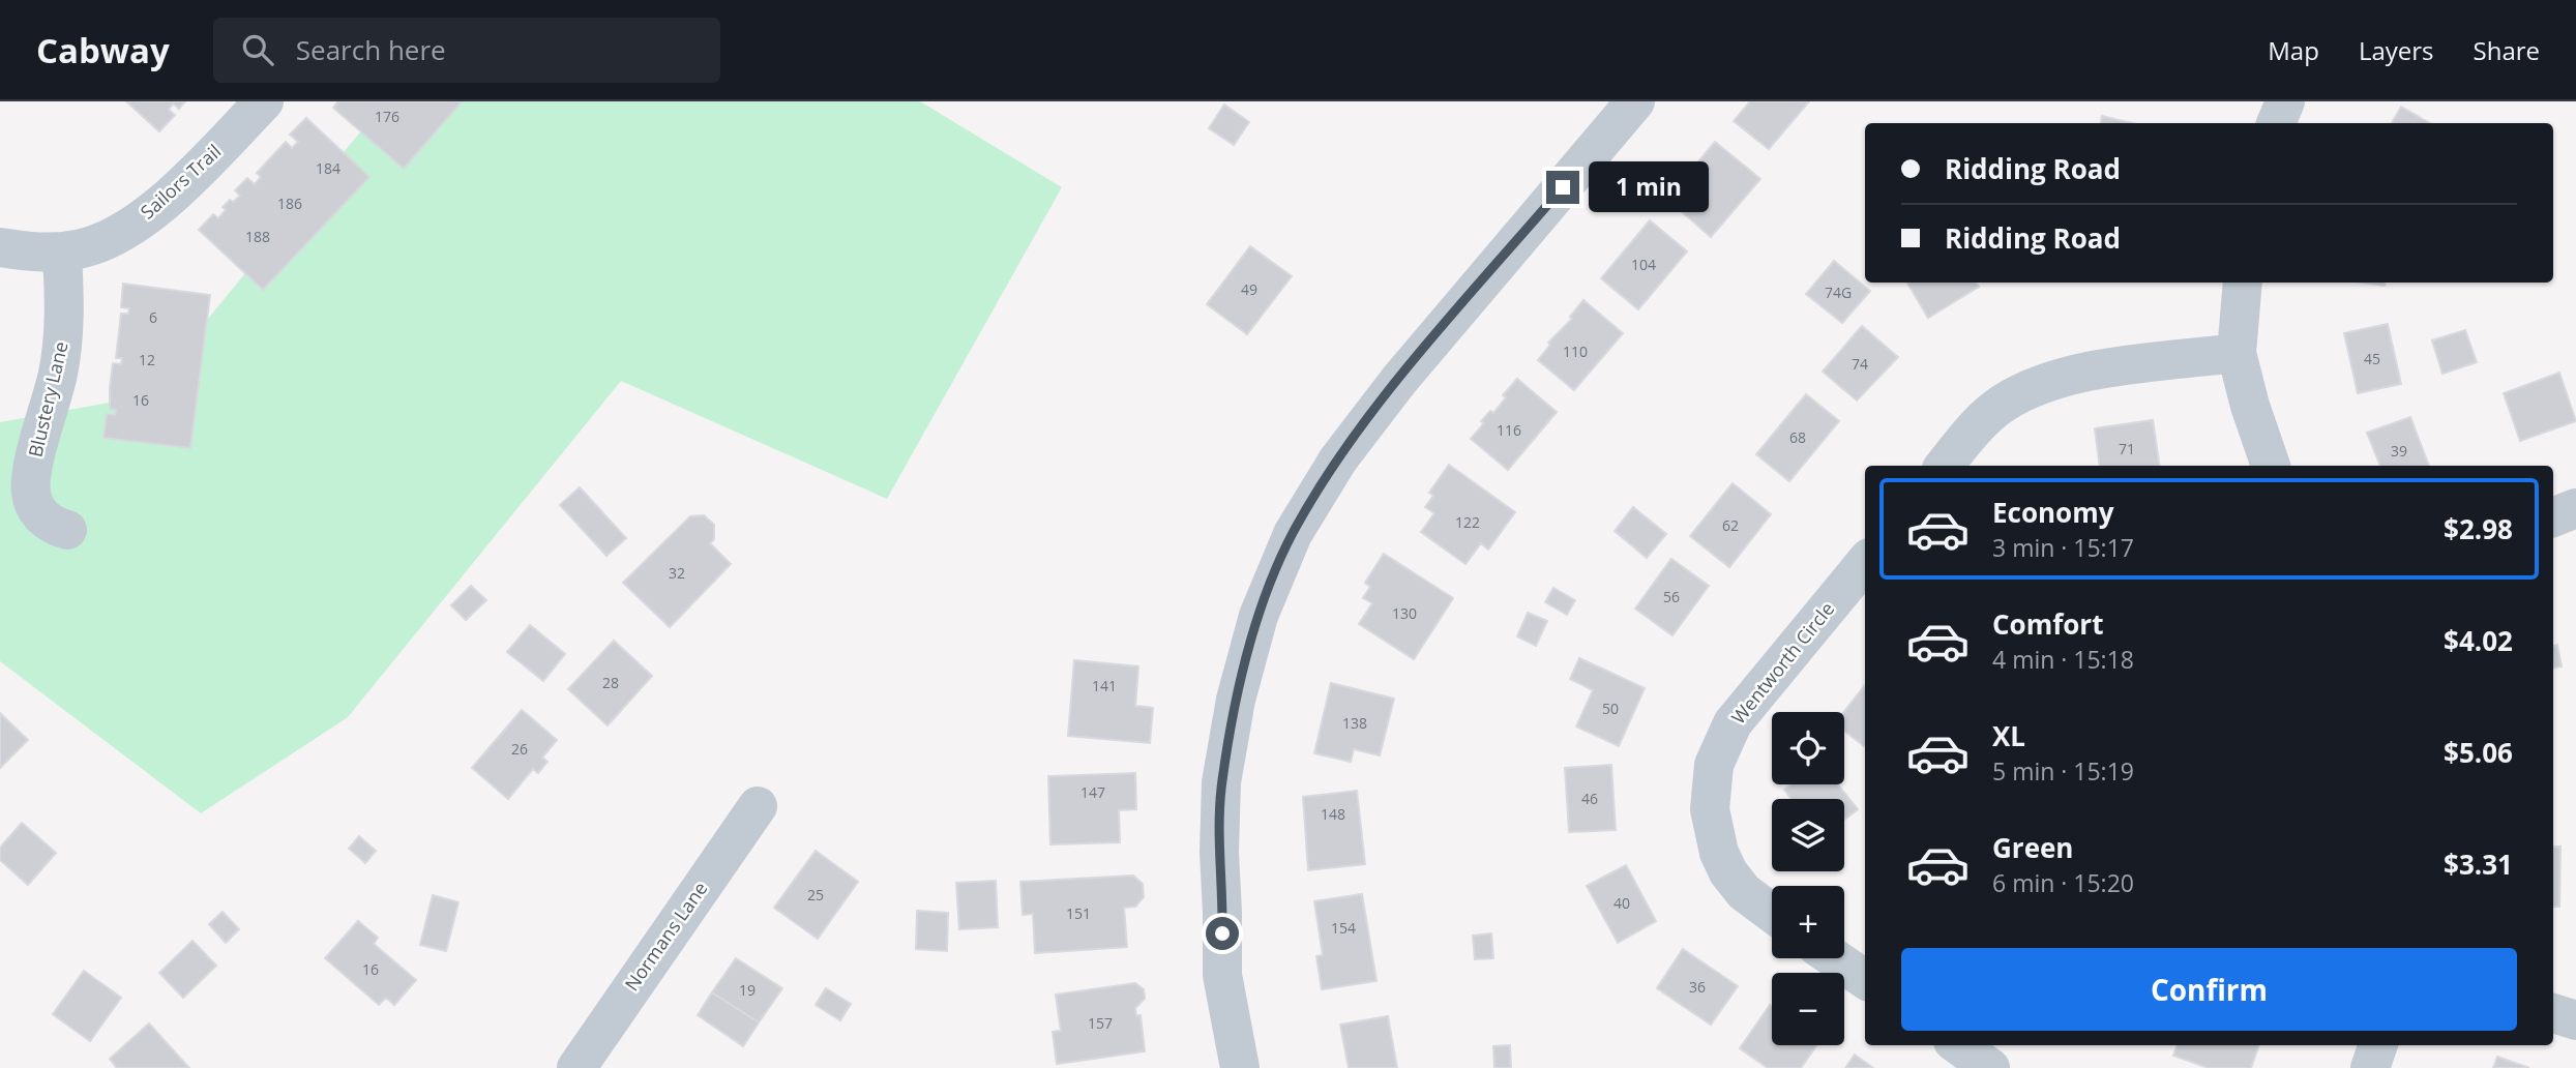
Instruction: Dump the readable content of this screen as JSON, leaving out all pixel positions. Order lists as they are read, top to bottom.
{
  "streets": {
    "street": [
      "Sailors Trail",
      "Blustery Lane",
      "Wentworth Circle",
      "Normans Lane"
    ]
  },
  "crossings": [
    ["Sailors Trail", "Blustery Lane"]
  ],
  "house_numbers": [
    "176",
    "184",
    "186",
    "188",
    "104",
    "49",
    "74G",
    "6",
    "110",
    "45",
    "12",
    "74",
    "16",
    "116",
    "68",
    "71",
    "39",
    "122",
    "62",
    "32",
    "56",
    "130",
    "28",
    "141",
    "50",
    "138",
    "26",
    "147",
    "46",
    "148",
    "25",
    "40",
    "151",
    "154",
    "16",
    "36",
    "19",
    "157"
  ],
  "page": {
    "header": "Cabway",
    "search": "Search here",
    "nav": ["Map", "Layers", "Share"],
    "banner": ["Ridding Road", "Ridding Road"],
    "bubble": "1 min",
    "list": [
      {
        "name": "Economy",
        "note": "3 min · 15:17",
        "value": "$2.98"
      },
      {
        "name": "Comfort",
        "note": "4 min · 15:18",
        "value": "$4.02"
      },
      {
        "name": "XL",
        "note": "5 min · 15:19",
        "value": "$5.06"
      },
      {
        "name": "Green",
        "note": "6 min · 15:20",
        "value": "$3.31"
      }
    ],
    "map_buttons": ["+", "−"],
    "buttons": "Confirm"
  }
}
